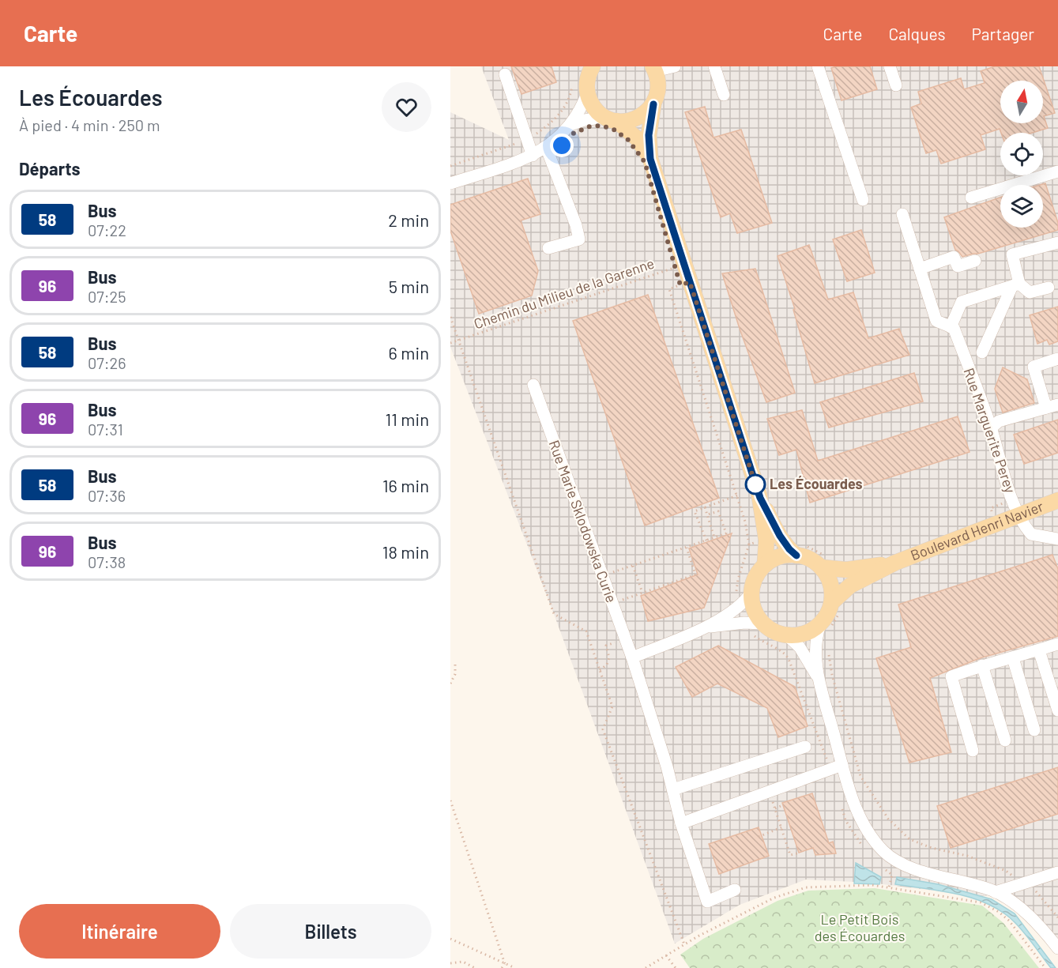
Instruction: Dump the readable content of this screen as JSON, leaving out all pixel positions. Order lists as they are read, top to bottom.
{
  "streets": {
    "main road": ["Boulevard Henri Navier"],
    "street": ["Rue Marguerite Perey", "Rue Marie Sklodowska Curie"],
    "path": ["Chemin du Milieu de la Garenne"]
  },
  "crossings": [
    ["Rue Marguerite Perey", "Boulevard Henri Navier"]
  ],
  "parks": ["Le Petit Bois des Écouardes"],
  "places": ["Les Écouardes"],
  "lines": ["bus line 58"],
  "north": "top",
  "page": {
    "header": "Carte",
    "nav": ["Carte", "Calques", "Partager"],
    "heading": [
      ["Les Écouardes", "À pied · 4 min · 250 m"],
      "Départs"
    ],
    "list": [
      {
        "mark": "58",
        "name": "Bus",
        "note": "07:22",
        "value": "2 min"
      },
      {
        "mark": "96",
        "name": "Bus",
        "note": "07:25",
        "value": "5 min"
      },
      {
        "mark": "58",
        "name": "Bus",
        "note": "07:26",
        "value": "6 min"
      },
      {
        "mark": "96",
        "name": "Bus",
        "note": "07:31",
        "value": "11 min"
      },
      {
        "mark": "58",
        "name": "Bus",
        "note": "07:36",
        "value": "16 min"
      },
      {
        "mark": "96",
        "name": "Bus",
        "note": "07:38",
        "value": "18 min"
      }
    ],
    "buttons": ["Itinéraire", "Billets"]
  }
}
